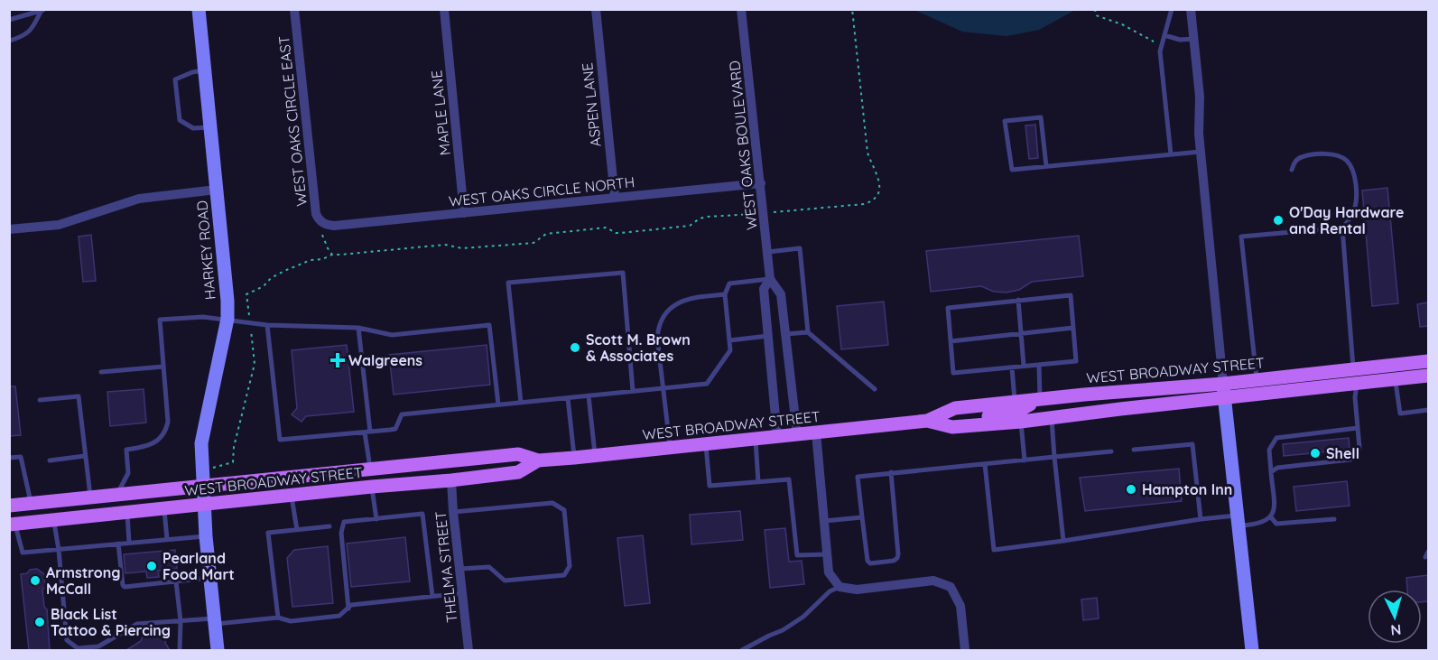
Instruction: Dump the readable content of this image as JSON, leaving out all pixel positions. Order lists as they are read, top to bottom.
{
  "streets": {
    "main road": ["WEST BROADWAY STREET"],
    "street": [
      "ASPEN LANE",
      "MAPLE LANE",
      "WEST OAKS CIRCLE EAST",
      "WEST OAKS BOULEVARD",
      "WEST OAKS CIRCLE NORTH",
      "HARKEY ROAD",
      "THELMA STREET"
    ]
  },
  "crossings": [
    ["ASPEN LANE", "WEST OAKS CIRCLE NORTH"],
    ["MAPLE LANE", "WEST OAKS CIRCLE NORTH"],
    ["WEST OAKS CIRCLE EAST", "WEST OAKS CIRCLE NORTH"],
    ["WEST OAKS BOULEVARD", "WEST OAKS CIRCLE NORTH"],
    ["WEST OAKS BOULEVARD", "WEST BROADWAY STREET"],
    ["HARKEY ROAD", "WEST BROADWAY STREET"],
    ["WEST BROADWAY STREET", "THELMA STREET"]
  ],
  "places": {
    "other": [
      "O'Day Hardware and Rental",
      "Scott M. Brown & Associates",
      "Shell",
      "Hampton Inn",
      "Pearland Food Mart",
      "Armstrong McCall",
      "Black List Tattoo & Piercing"
    ],
    "health": ["Walgreens"]
  },
  "north": "bottom"
}
